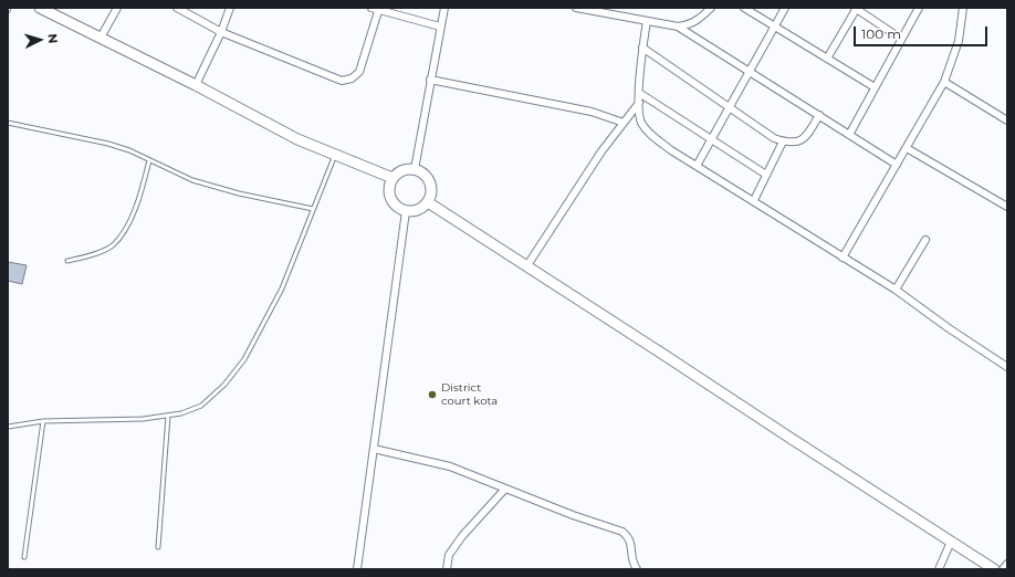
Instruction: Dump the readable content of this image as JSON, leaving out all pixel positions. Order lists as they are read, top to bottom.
{
  "places": ["District court kota"],
  "scale_bar": "100 m",
  "north": "right"
}
